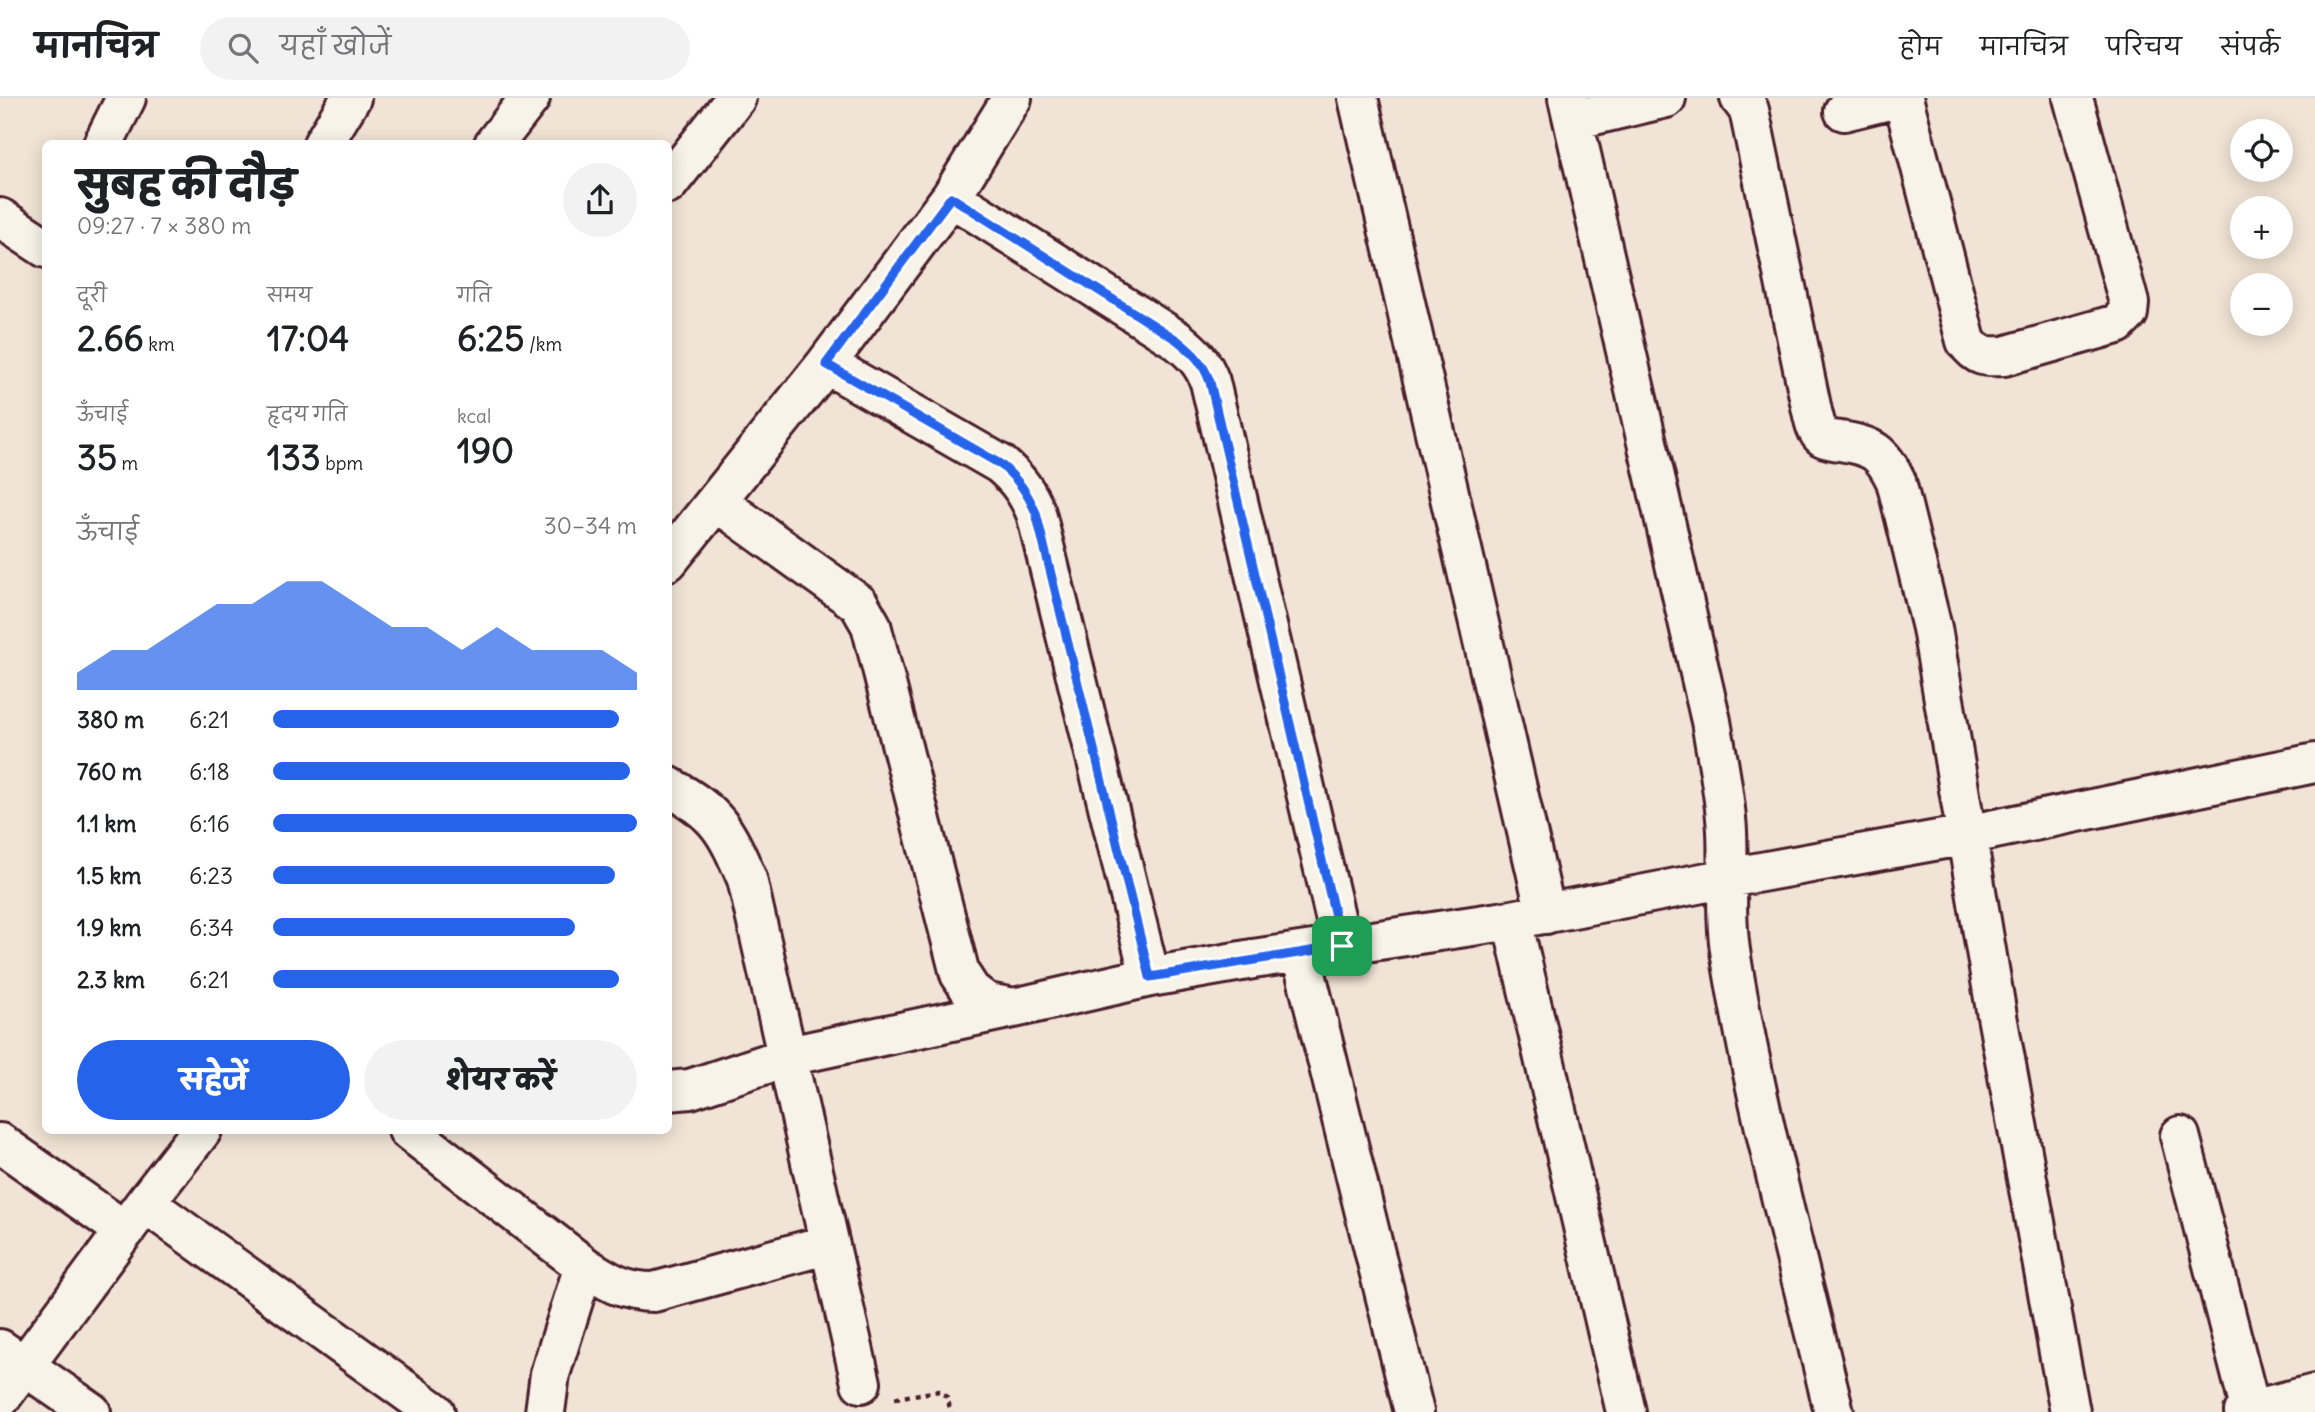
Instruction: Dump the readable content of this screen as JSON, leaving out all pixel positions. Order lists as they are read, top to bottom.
{
  "page": {
    "header": "मानचित्र",
    "search": "यहाँ खोजें",
    "nav": [
      "होम",
      "मानचित्र",
      "परिचय",
      "संपर्क"
    ],
    "map_buttons": ["+", "−"],
    "heading": ["सुबह की दौड़", "09:27 · 7 × 380 m"],
    "stats": [
      ["दूरी", "2.66 km"],
      ["समय", "17:04"],
      ["गति", "6:25 /km"],
      ["ऊँचाई", "35 m"],
      ["हृदय गति", "133 bpm"],
      ["kcal", "190"]
    ],
    "chart": ["ऊँचाई", "30–34 m"],
    "list": [
      {
        "name": "380 m",
        "note": "6:21"
      },
      {
        "name": "760 m",
        "note": "6:18"
      },
      {
        "name": "1.1 km",
        "note": "6:16"
      },
      {
        "name": "1.5 km",
        "note": "6:23"
      },
      {
        "name": "1.9 km",
        "note": "6:34"
      },
      {
        "name": "2.3 km",
        "note": "6:21"
      }
    ],
    "buttons": ["सहेजें", "शेयर करें"]
  }
}
